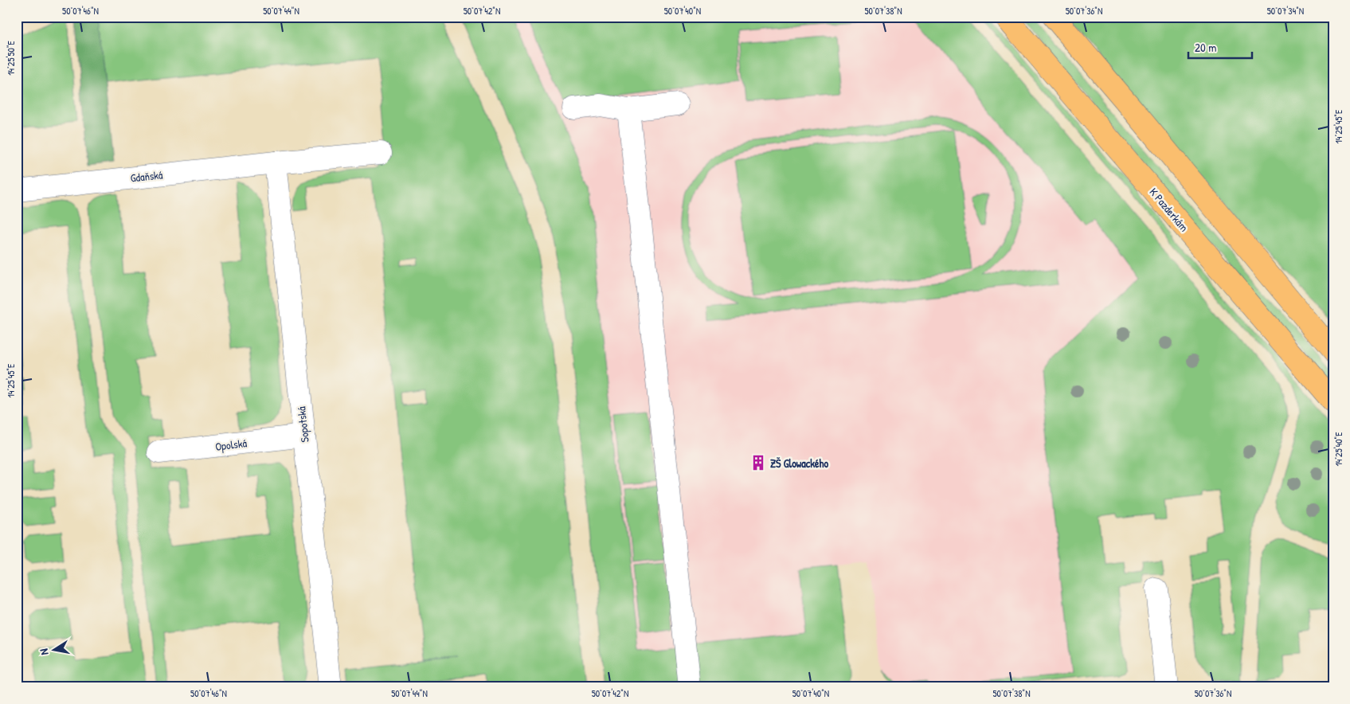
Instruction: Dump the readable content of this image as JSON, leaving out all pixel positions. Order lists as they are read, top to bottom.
{
  "streets": {
    "main road": ["K Pazderkám"],
    "street": ["Gdaňská", "Sopotská", "Opolská"]
  },
  "crossings": [
    ["Gdaňská", "Sopotská"],
    ["Sopotská", "Opolská"]
  ],
  "places": {
    "building": ["ZŠ Glowackého"]
  },
  "scale_bar": "20 m",
  "north": "left",
  "coordinates": [
    "50°07'46\"N",
    "50°07'44\"N",
    "50°07'42\"N",
    "50°07'40\"N",
    "50°07'38\"N",
    "50°07'36\"N",
    "50°07'34\"N",
    "14°25'50\"E",
    "14°25'45\"E",
    "14°25'40\"E"
  ]
}
